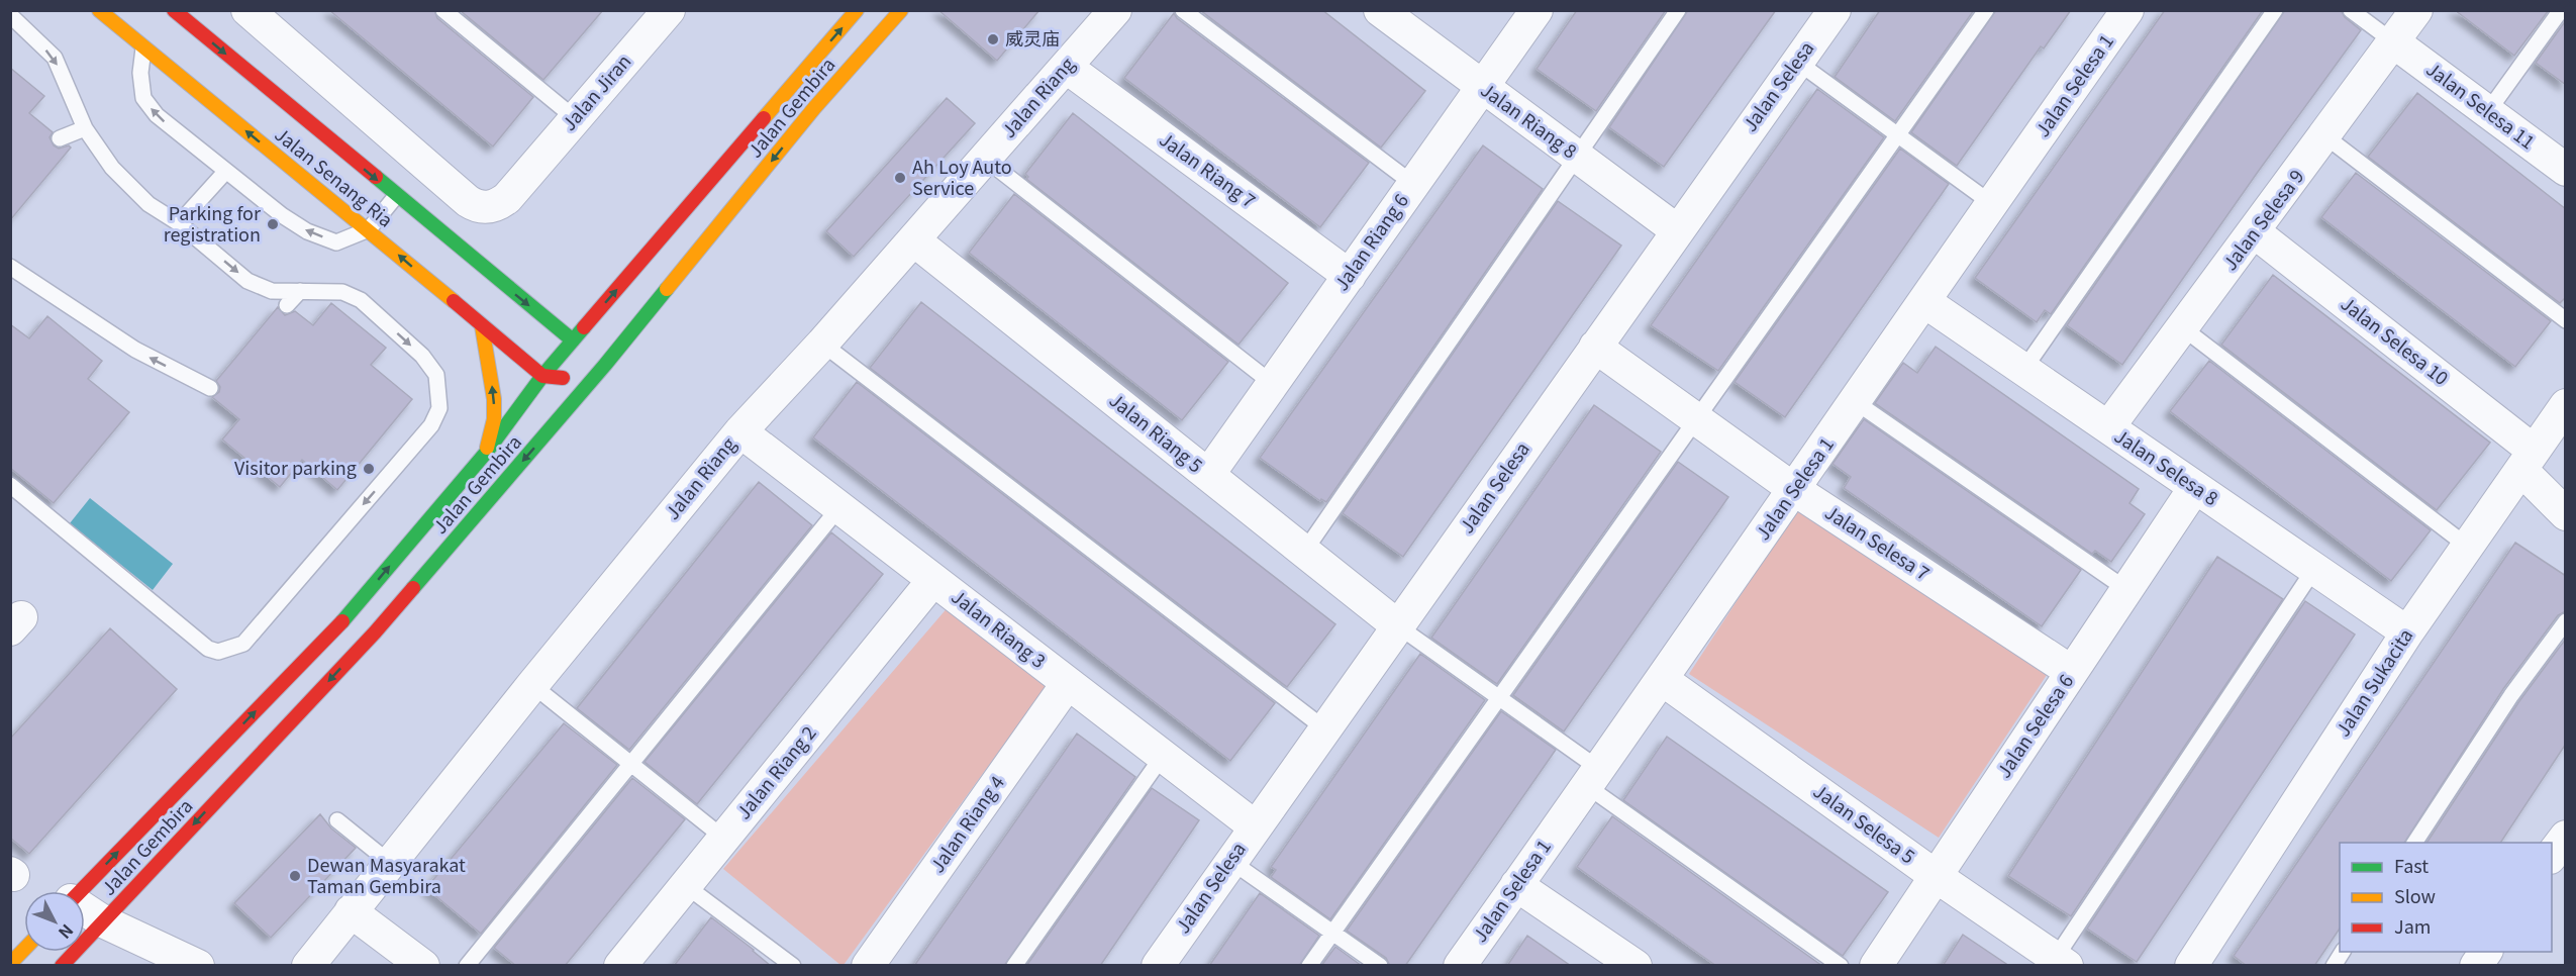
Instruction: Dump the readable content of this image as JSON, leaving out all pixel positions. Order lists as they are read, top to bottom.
{
  "streets": {
    "main road": ["Jalan Gembira", "Jalan Senang Ria"],
    "street": [
      "Jalan Selesa 1",
      "Jalan Selesa",
      "Jalan Jiran",
      "Jalan Riang",
      "Jalan Selesa 11",
      "Jalan Riang 8",
      "Jalan Riang 7",
      "Jalan Selesa 9",
      "Jalan Riang 6",
      "Jalan Selesa 10",
      "Jalan Riang 5",
      "Jalan Selesa 8",
      "Jalan Selesa 7",
      "Jalan Riang 3",
      "Jalan Sukacita",
      "Jalan Selesa 6",
      "Jalan Riang 2",
      "Jalan Riang 4",
      "Jalan Selesa 5"
    ]
  },
  "crossings": [
    ["Jalan Selesa 1", "Jalan Selesa 8"],
    ["Jalan Selesa 1", "Jalan Selesa 7"],
    ["Jalan Selesa 1", "Jalan Selesa 5"],
    ["Jalan Selesa", "Jalan Riang 8"],
    ["Jalan Selesa", "Jalan Riang 5"],
    ["Jalan Selesa", "Jalan Selesa 7"],
    ["Jalan Selesa", "Jalan Riang 3"],
    ["Jalan Riang", "Jalan Riang 7"],
    ["Jalan Riang", "Jalan Riang 5"],
    ["Jalan Riang", "Jalan Riang 3"],
    ["Jalan Selesa 11", "Jalan Selesa 9"],
    ["Jalan Gembira", "Jalan Senang Ria"],
    ["Jalan Riang 8", "Jalan Riang 6"],
    ["Jalan Riang 7", "Jalan Riang 6"],
    ["Jalan Selesa 9", "Jalan Selesa 10"],
    ["Jalan Selesa 9", "Jalan Selesa 8"],
    ["Jalan Riang 6", "Jalan Riang 5"],
    ["Jalan Selesa 10", "Jalan Sukacita"],
    ["Jalan Selesa 8", "Jalan Sukacita"],
    ["Jalan Selesa 8", "Jalan Selesa 6"],
    ["Jalan Selesa 7", "Jalan Selesa 6"],
    ["Jalan Riang 3", "Jalan Riang 2"],
    ["Jalan Riang 3", "Jalan Riang 4"],
    ["Jalan Selesa 6", "Jalan Selesa 5"]
  ],
  "places": [
    "威灵庙",
    "Ah Loy Auto Service",
    "Parking for registration",
    "Visitor parking",
    "Dewan Masyarakat Taman Gembira"
  ],
  "legend": ["Fast", "Slow", "Jam"],
  "north": "bottom right"
}
